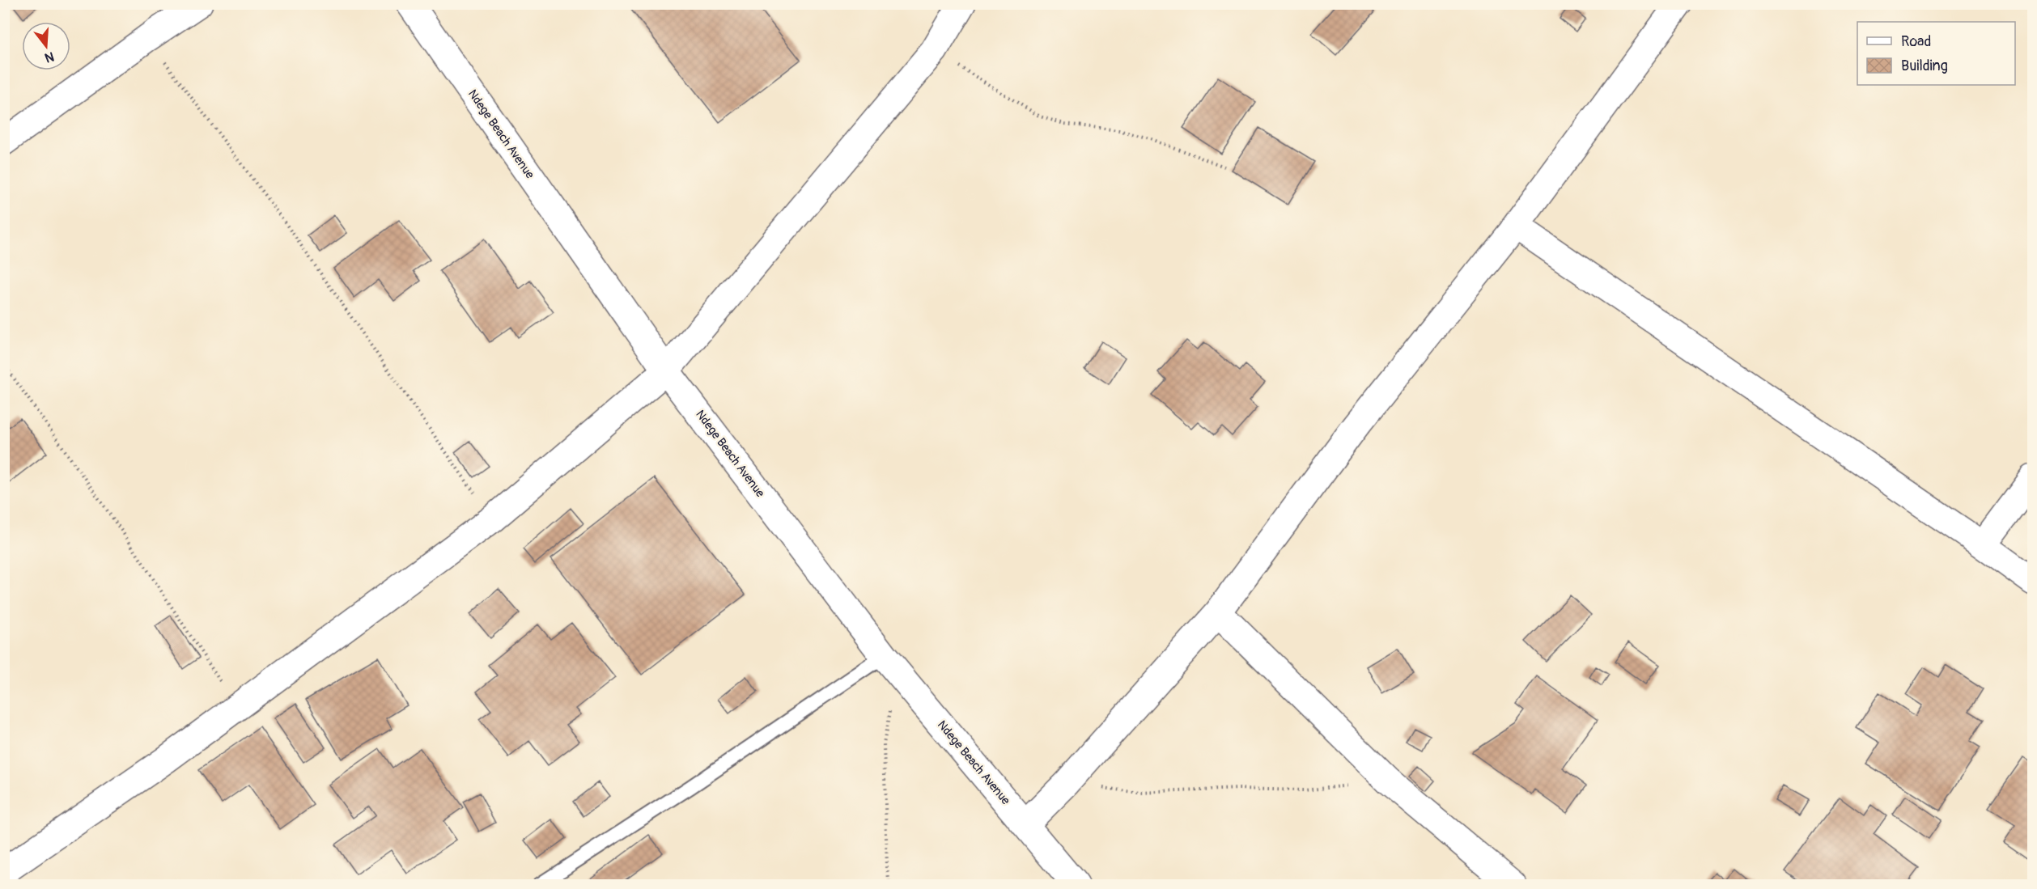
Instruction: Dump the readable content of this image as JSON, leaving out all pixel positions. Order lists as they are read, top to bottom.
{
  "streets": {
    "street": ["Ndege Beach Avenue"]
  },
  "legend": ["Road", "Building"],
  "north": "bottom"
}
